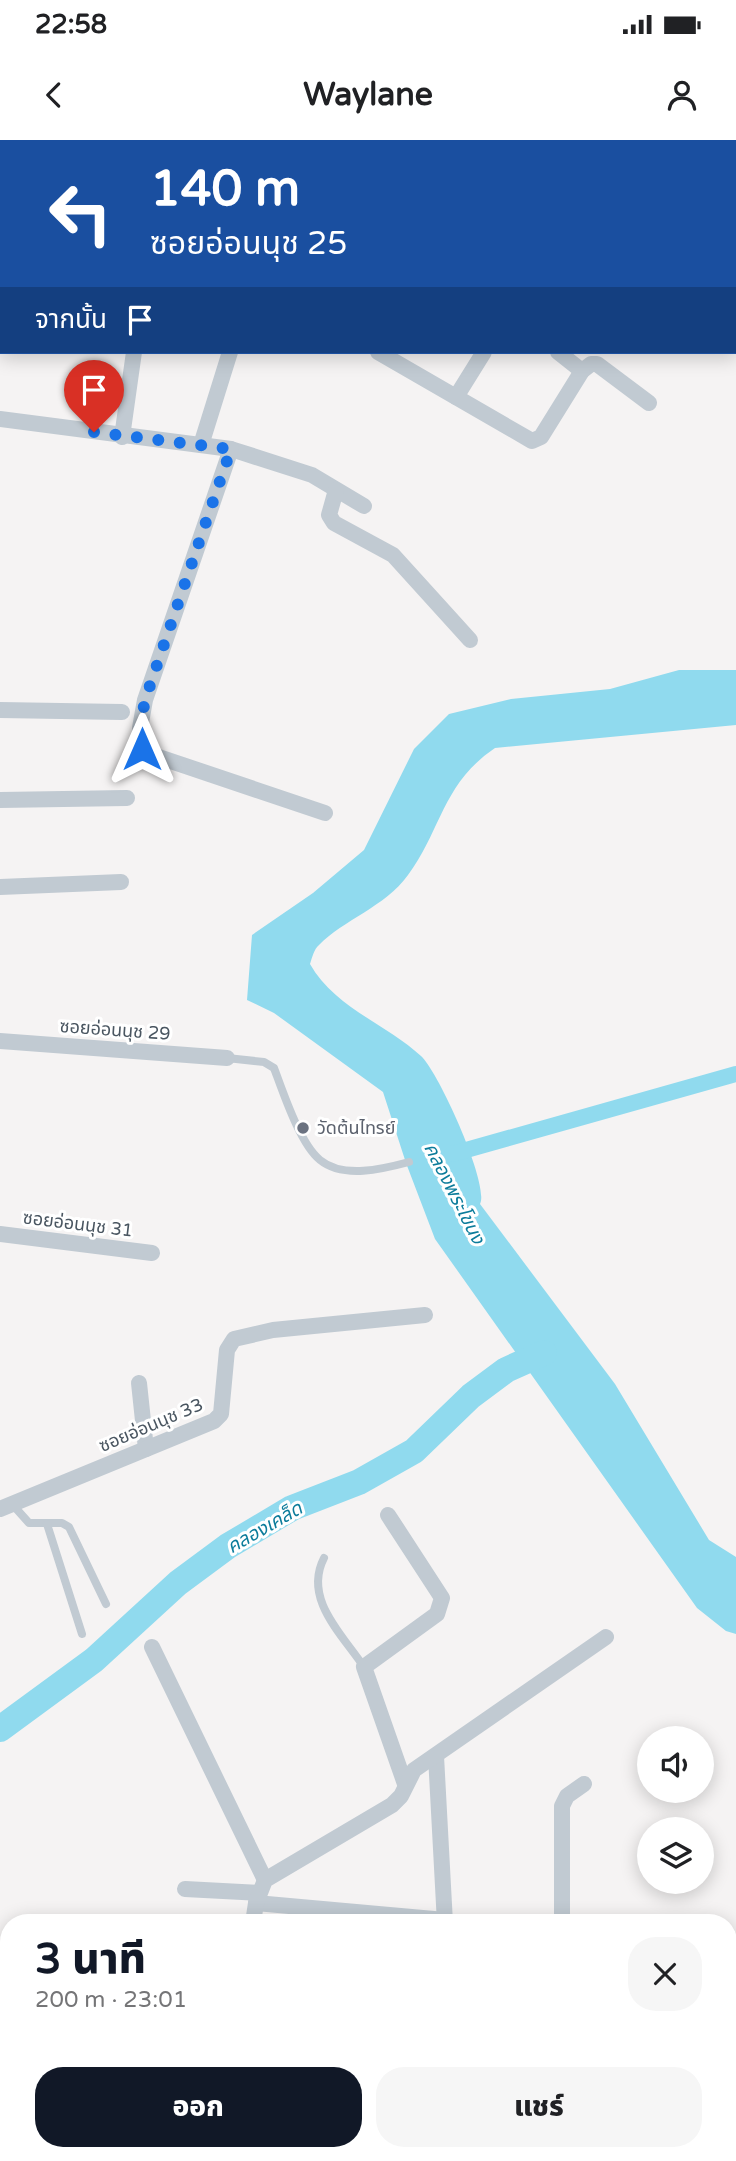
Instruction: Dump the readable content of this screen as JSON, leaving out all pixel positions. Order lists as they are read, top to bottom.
{
  "streets": {
    "street": ["ซอยอ่อนนุช 29", "ซอยอ่อนนุช 31", "ซอยอ่อนนุช 33"]
  },
  "water": ["คลองพระโขนง", "คลองเคล็ด"],
  "places": ["วัดต้นไทรย์"],
  "page": {
    "status": "22:58",
    "header": "Waylane",
    "turn": ["140 m", "ซอยอ่อนนุช 25"],
    "then": "จากนั้น",
    "heading": ["3 นาที", "200 m · 23:01"],
    "buttons": ["ออก", "แชร์"]
  }
}
